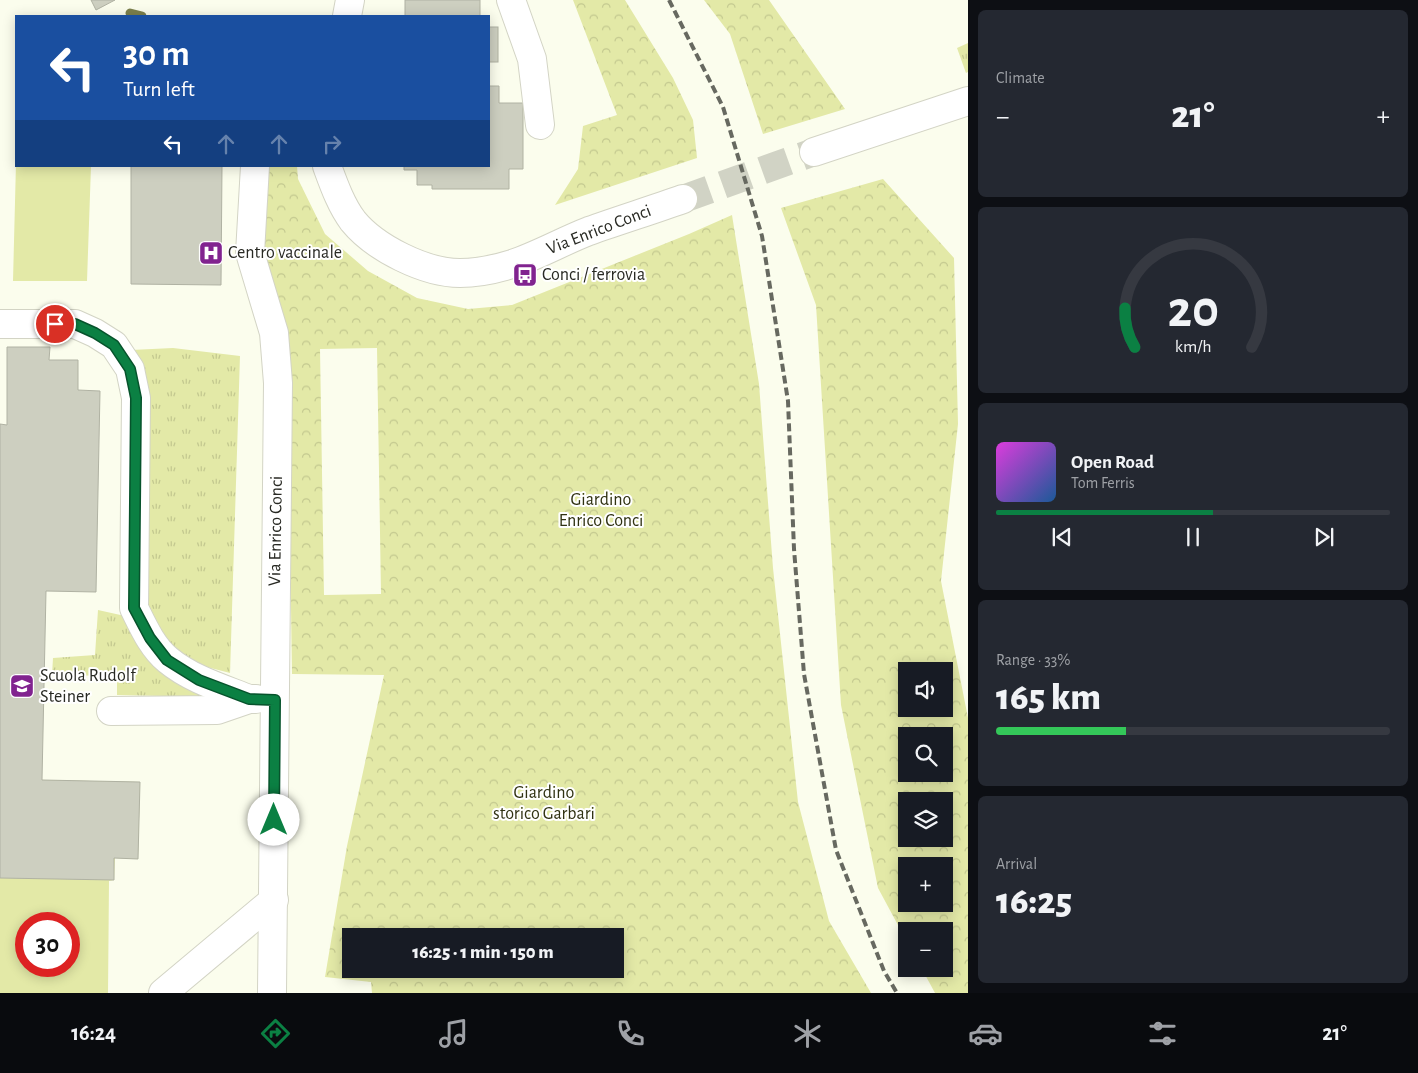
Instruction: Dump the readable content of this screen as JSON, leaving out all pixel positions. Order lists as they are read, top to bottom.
{
  "streets": {
    "street": ["Via Enrico Conci"]
  },
  "parks": ["Giardino Enrico Conci", "Giardino storico Garbari"],
  "places": {
    "hospital": ["Centro vaccinale"],
    "bus stop": ["Conci / ferrovia"],
    "school or university": ["Scuola Rudolf Steiner"]
  },
  "page": {
    "tile": [
      "Climate",
      ["Range · 33%", "165 km"],
      ["Arrival", "16:25"]
    ],
    "turn": ["30 m", "Turn left"],
    "heat": ["−", "21°", "+"],
    "song": ["Open Road", "Tom Ferris"],
    "map_buttons": ["+", "−"],
    "limit": "30",
    "trip": "16:25 · 1 min · 150 m",
    "tabs": ["16:24", "21°"],
    "gauge": ["20", "km/h"]
  }
}
